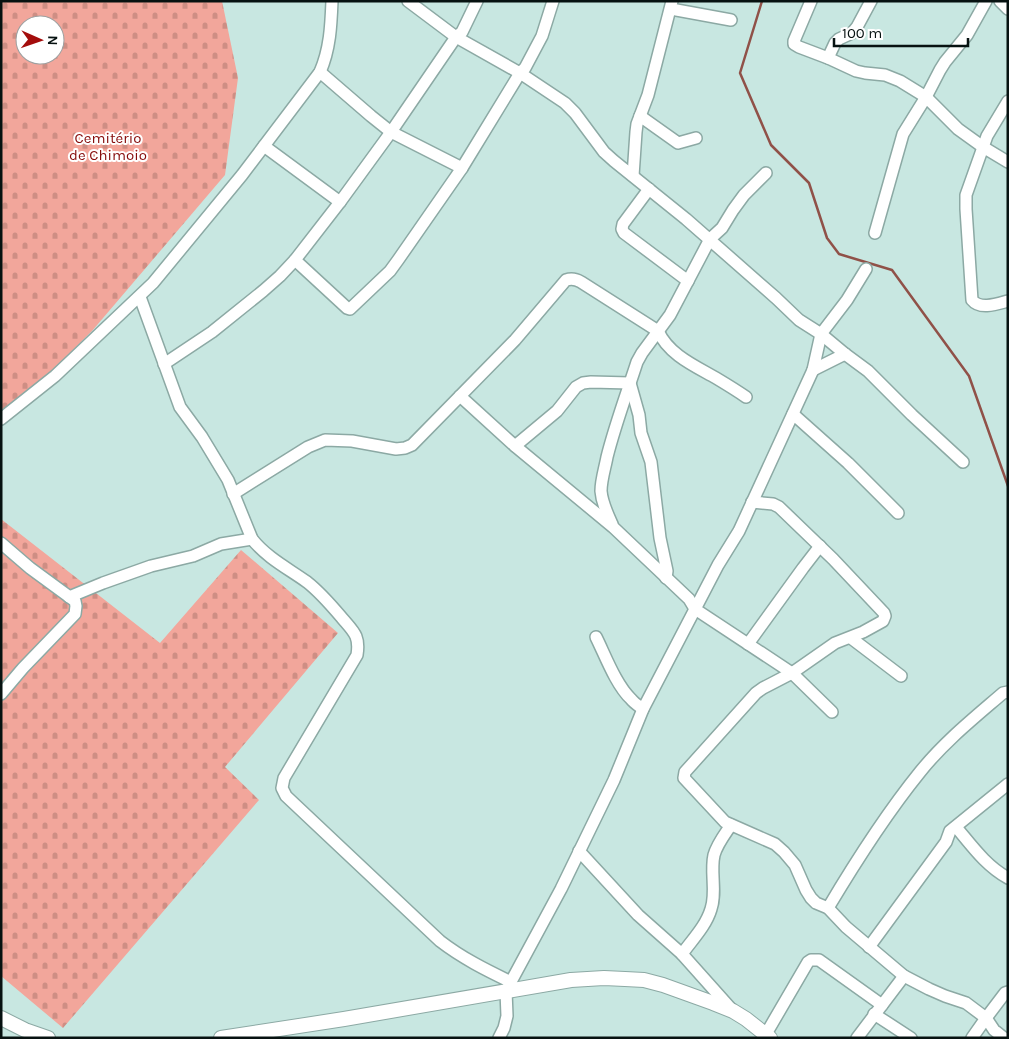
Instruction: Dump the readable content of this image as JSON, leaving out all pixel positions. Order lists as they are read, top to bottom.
{
  "parks": ["Cemitério de Chimoio"],
  "scale_bar": "100 m",
  "north": "right"
}
